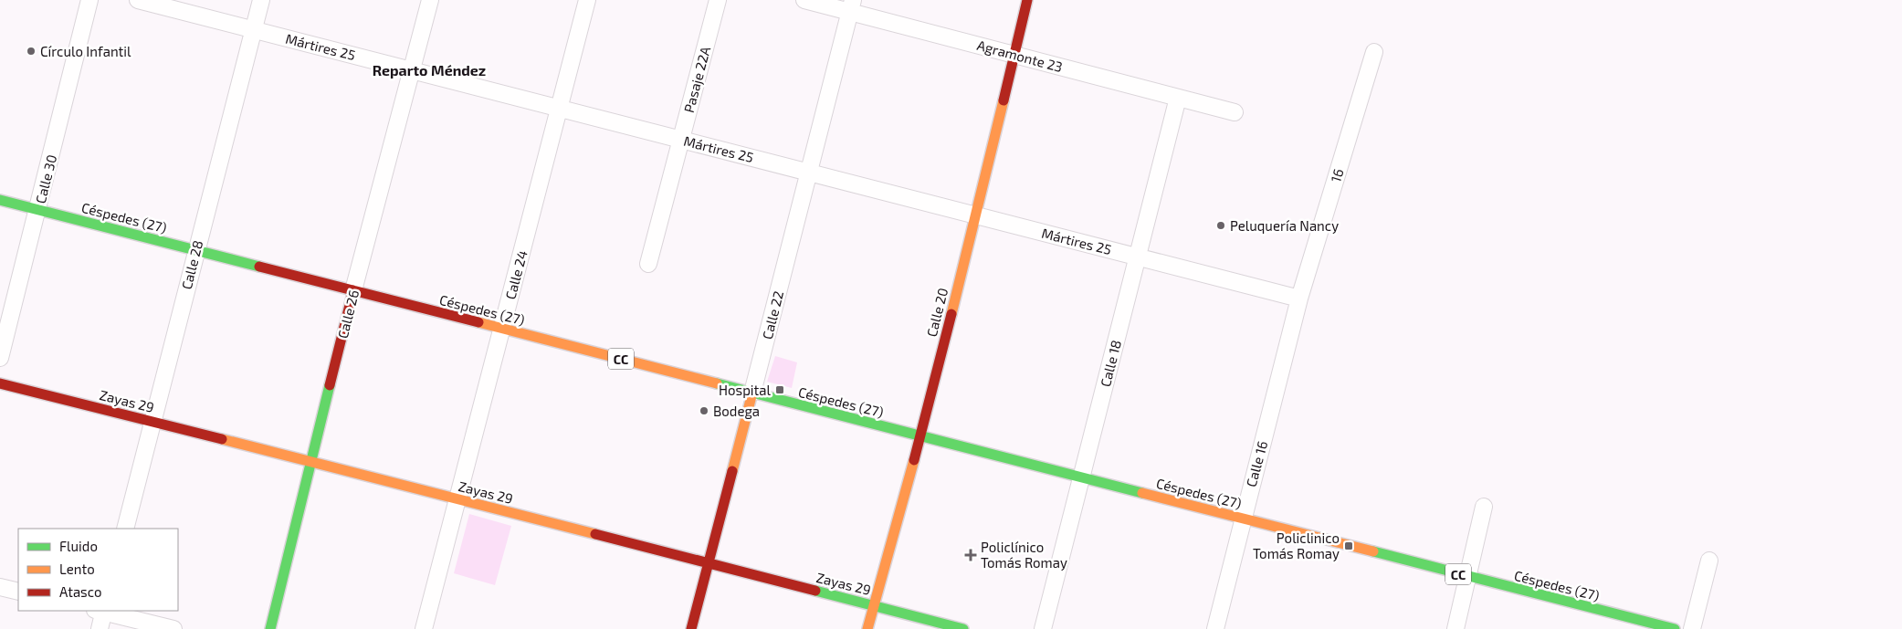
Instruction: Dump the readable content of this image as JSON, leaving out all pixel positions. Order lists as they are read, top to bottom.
{
  "streets": {
    "street": [
      "Mártires 25",
      "Agramonte 23",
      "Pasaje 22A",
      "16",
      "Calle 30",
      "Céspedes (27)",
      "Calle 28",
      "Calle 24",
      "Calle 20",
      "Calle 26",
      "Calle 22",
      "CC",
      "Calle 18",
      "Zayas 29",
      "Calle 16"
    ]
  },
  "crossings": [
    ["Mártires 25", "Pasaje 22A"],
    ["Mártires 25", "16"],
    ["Mártires 25", "Calle 28"],
    ["Mártires 25", "Calle 24"],
    ["Mártires 25", "Calle 20"],
    ["Mártires 25", "Calle 26"],
    ["Mártires 25", "Calle 22"],
    ["Mártires 25", "Calle 18"],
    ["Mártires 25", "Calle 16"],
    ["Agramonte 23", "Calle 20"],
    ["Agramonte 23", "Calle 22"],
    ["Agramonte 23", "Calle 18"],
    ["16", "Calle 16"],
    ["Calle 30", "Céspedes (27)"],
    ["Céspedes (27)", "Calle 28"],
    ["Céspedes (27)", "Calle 24"],
    ["Céspedes (27)", "Calle 20"],
    ["Céspedes (27)", "Calle 26"],
    ["Céspedes (27)", "Calle 22"],
    ["Céspedes (27)", "Calle 18"],
    ["Céspedes (27)", "Calle 16"],
    ["Calle 28", "Zayas 29"],
    ["Calle 24", "Zayas 29"],
    ["Calle 20", "Zayas 29"],
    ["Calle 26", "Zayas 29"],
    ["Calle 22", "Zayas 29"]
  ],
  "districts": ["Reparto Méndez"],
  "places": {
    "other": ["Círculo Infantil", "Peluquería Nancy", "Bodega"],
    "transit": ["Hospital", "Policlinico Tomás Romay"],
    "health": ["Policlínico Tomás Romay"]
  },
  "legend": ["Fluido", "Lento", "Atasco"]
}
